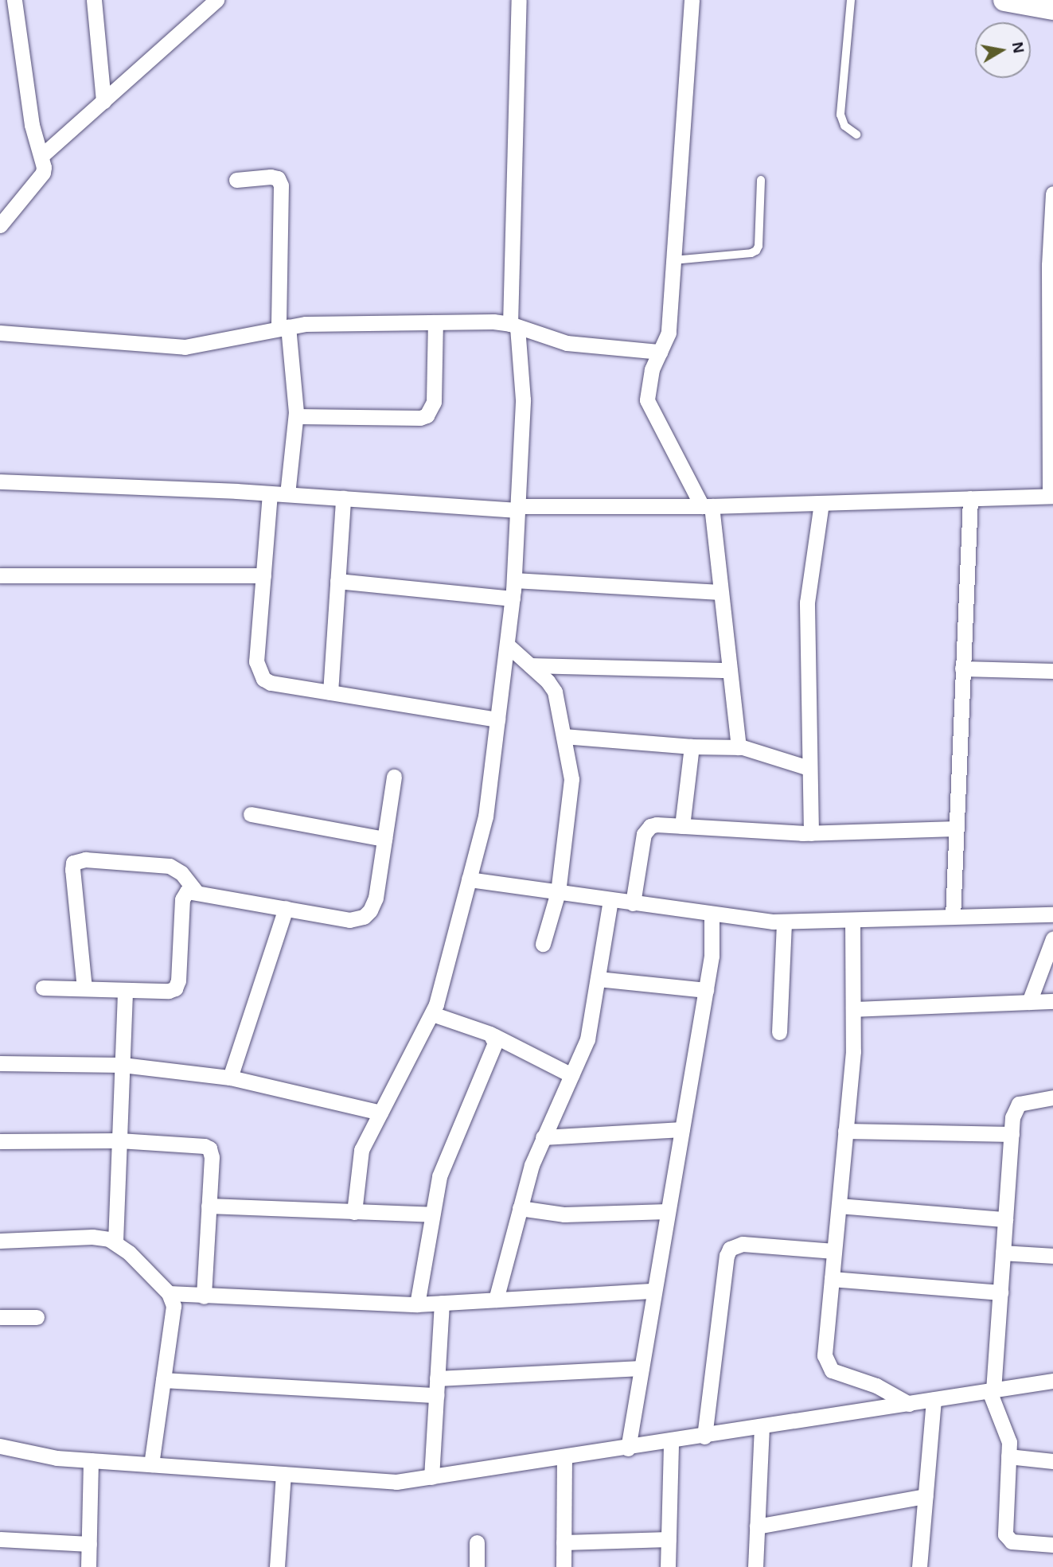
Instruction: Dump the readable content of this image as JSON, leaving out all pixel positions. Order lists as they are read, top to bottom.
{
  "north": "right"
}
